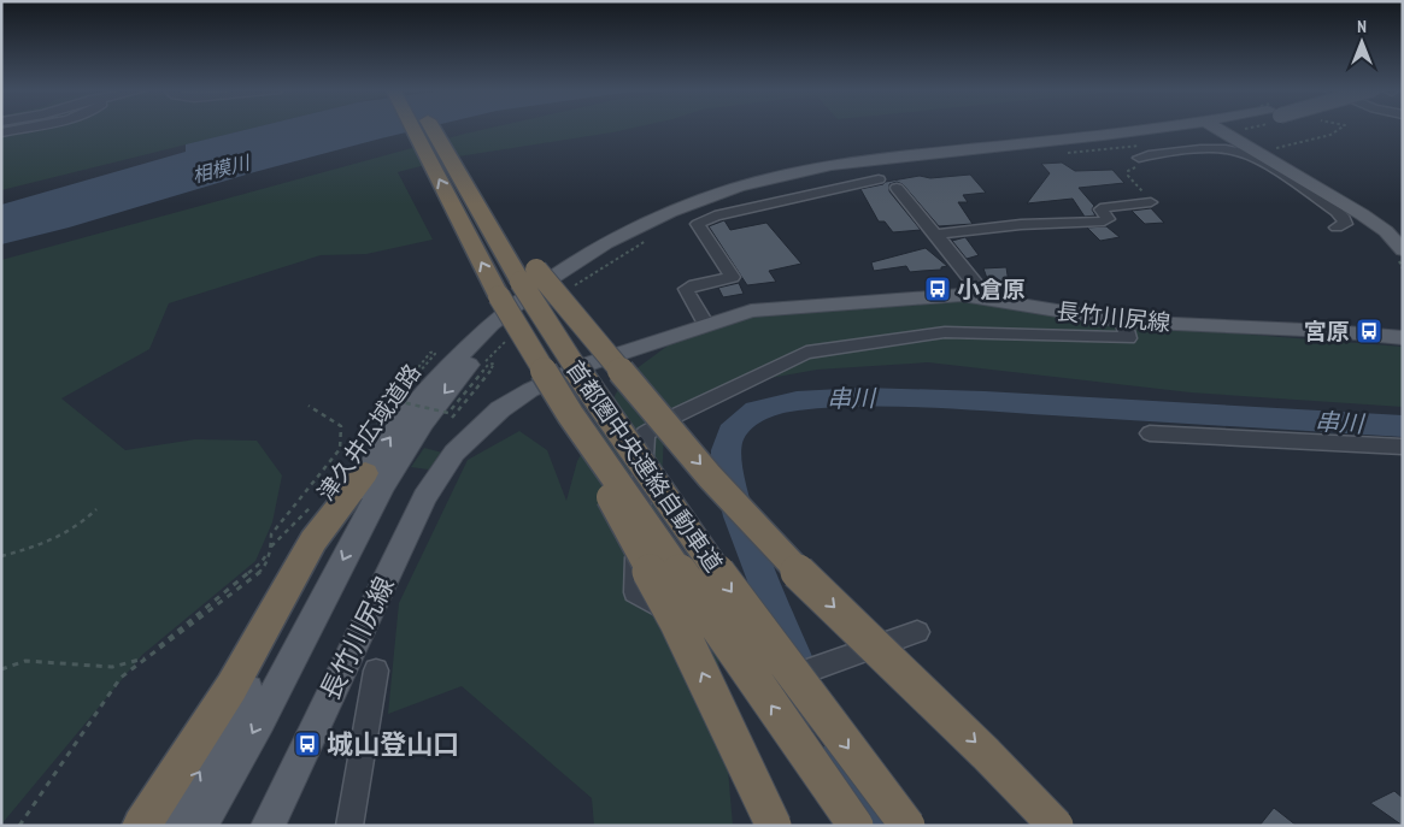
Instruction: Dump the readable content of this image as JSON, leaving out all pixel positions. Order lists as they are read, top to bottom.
{
  "streets": {
    "highway": ["首都圏中央連絡自動車道"],
    "main road": ["長竹川尻線", "津久井広域道路"]
  },
  "water": ["相模川", "串川"],
  "places": {
    "bus stop": ["小倉原", "宮原", "城山登山口"]
  },
  "north": "top"
}
